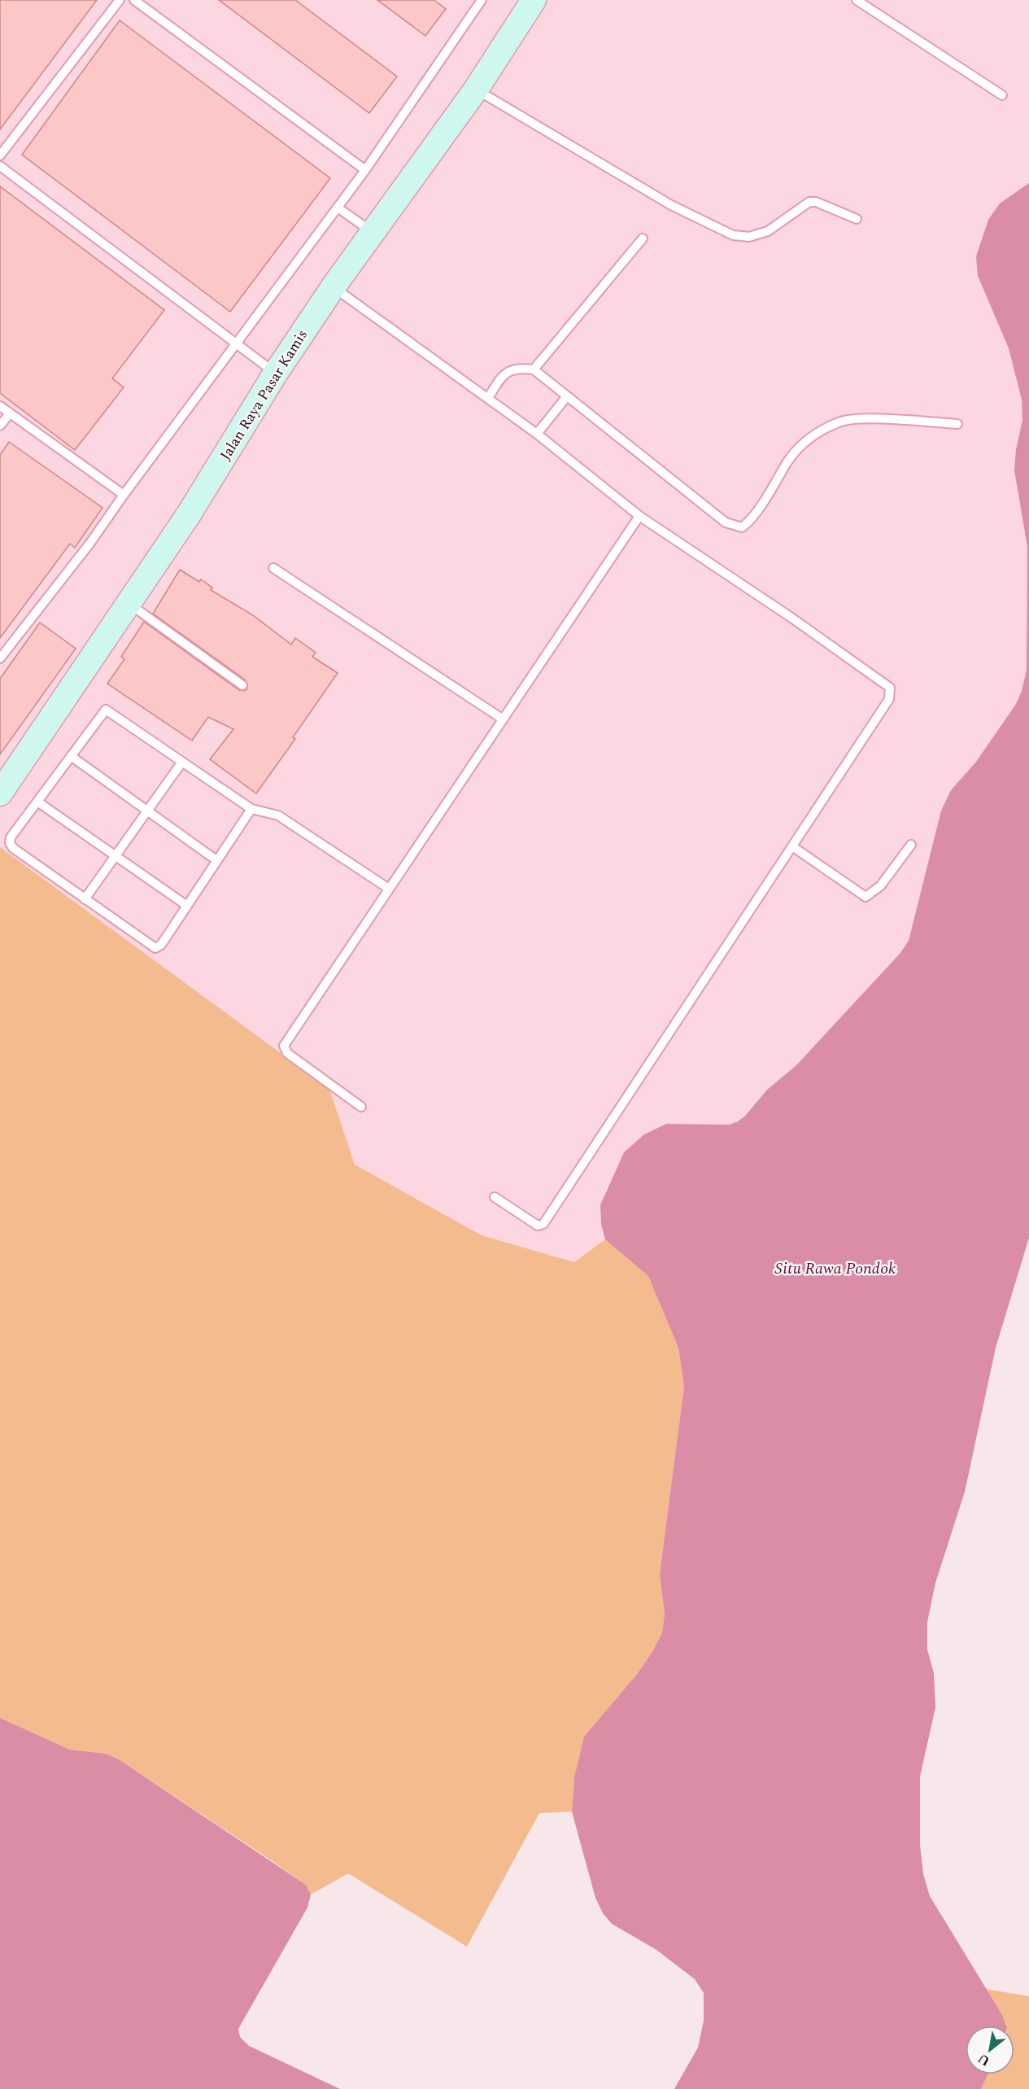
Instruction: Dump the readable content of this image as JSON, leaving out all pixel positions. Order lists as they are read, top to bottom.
{
  "streets": {
    "main road": ["Jalan Raya Pasar Kamis"]
  },
  "water": ["Situ Rawa Pondok"],
  "north": "bottom left"
}
